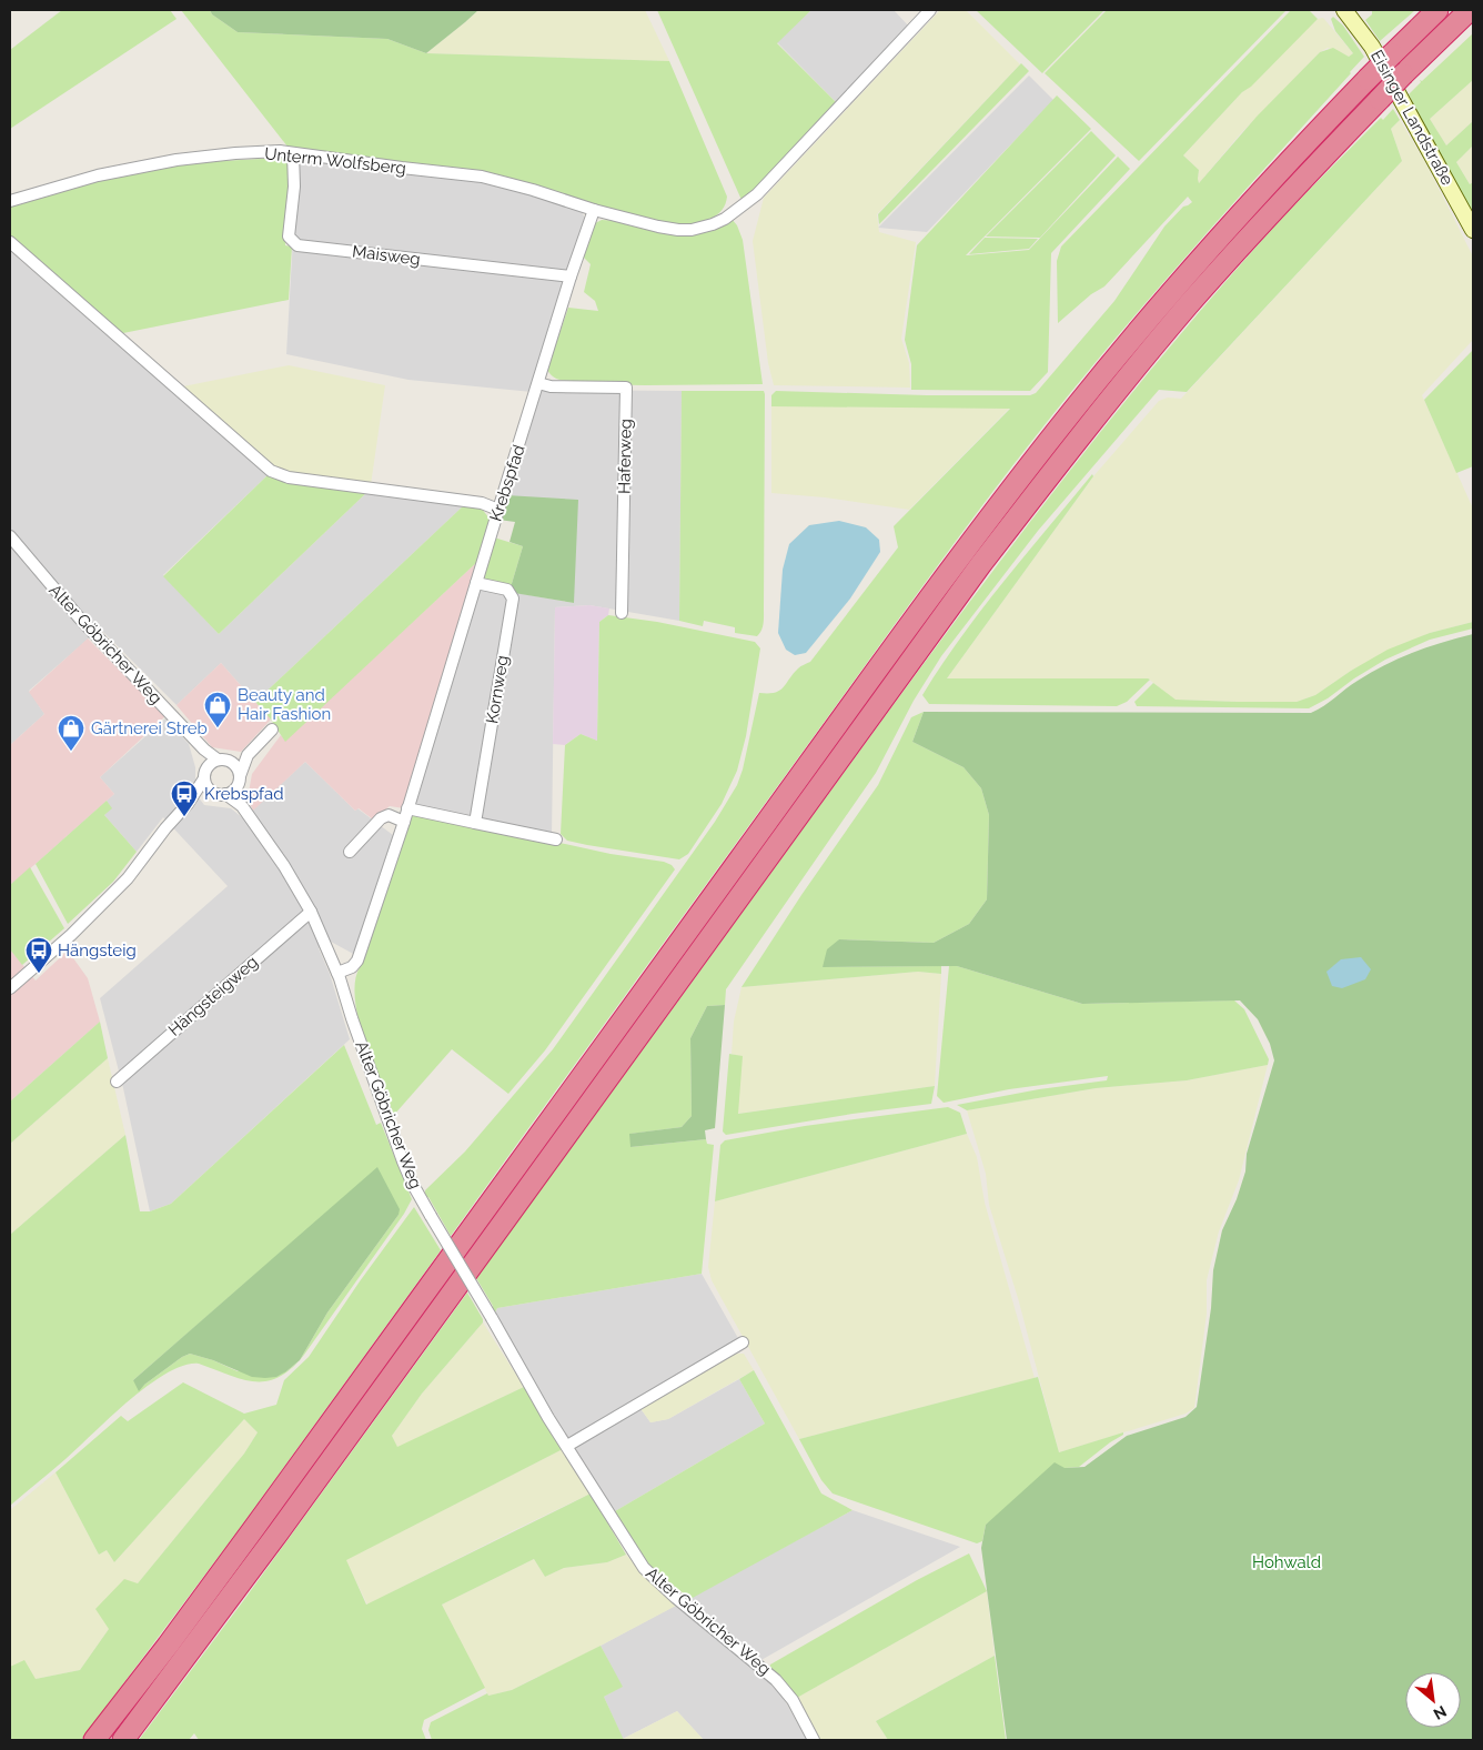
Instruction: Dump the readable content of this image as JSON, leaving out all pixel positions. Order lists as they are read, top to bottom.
{
  "streets": {
    "main road": ["Eisinger Landstraße"],
    "street": [
      "Unterm Wolfsberg",
      "Maisweg",
      "Haferweg",
      "Krebspfad",
      "Alter Göbricher Weg",
      "Kornweg",
      "Hängsteigweg"
    ]
  },
  "crossings": [
    ["Unterm Wolfsberg", "Maisweg"],
    ["Unterm Wolfsberg", "Krebspfad"],
    ["Maisweg", "Krebspfad"],
    ["Haferweg", "Krebspfad"],
    ["Krebspfad", "Alter Göbricher Weg"],
    ["Krebspfad", "Kornweg"],
    ["Alter Göbricher Weg", "Hängsteigweg"]
  ],
  "parks": ["Hohwald"],
  "places": {
    "shop": ["Beauty and Hair Fashion", "Gärtnerei Streb"],
    "bus stop": ["Krebspfad", "Hängsteig"]
  },
  "north": "bottom right"
}
